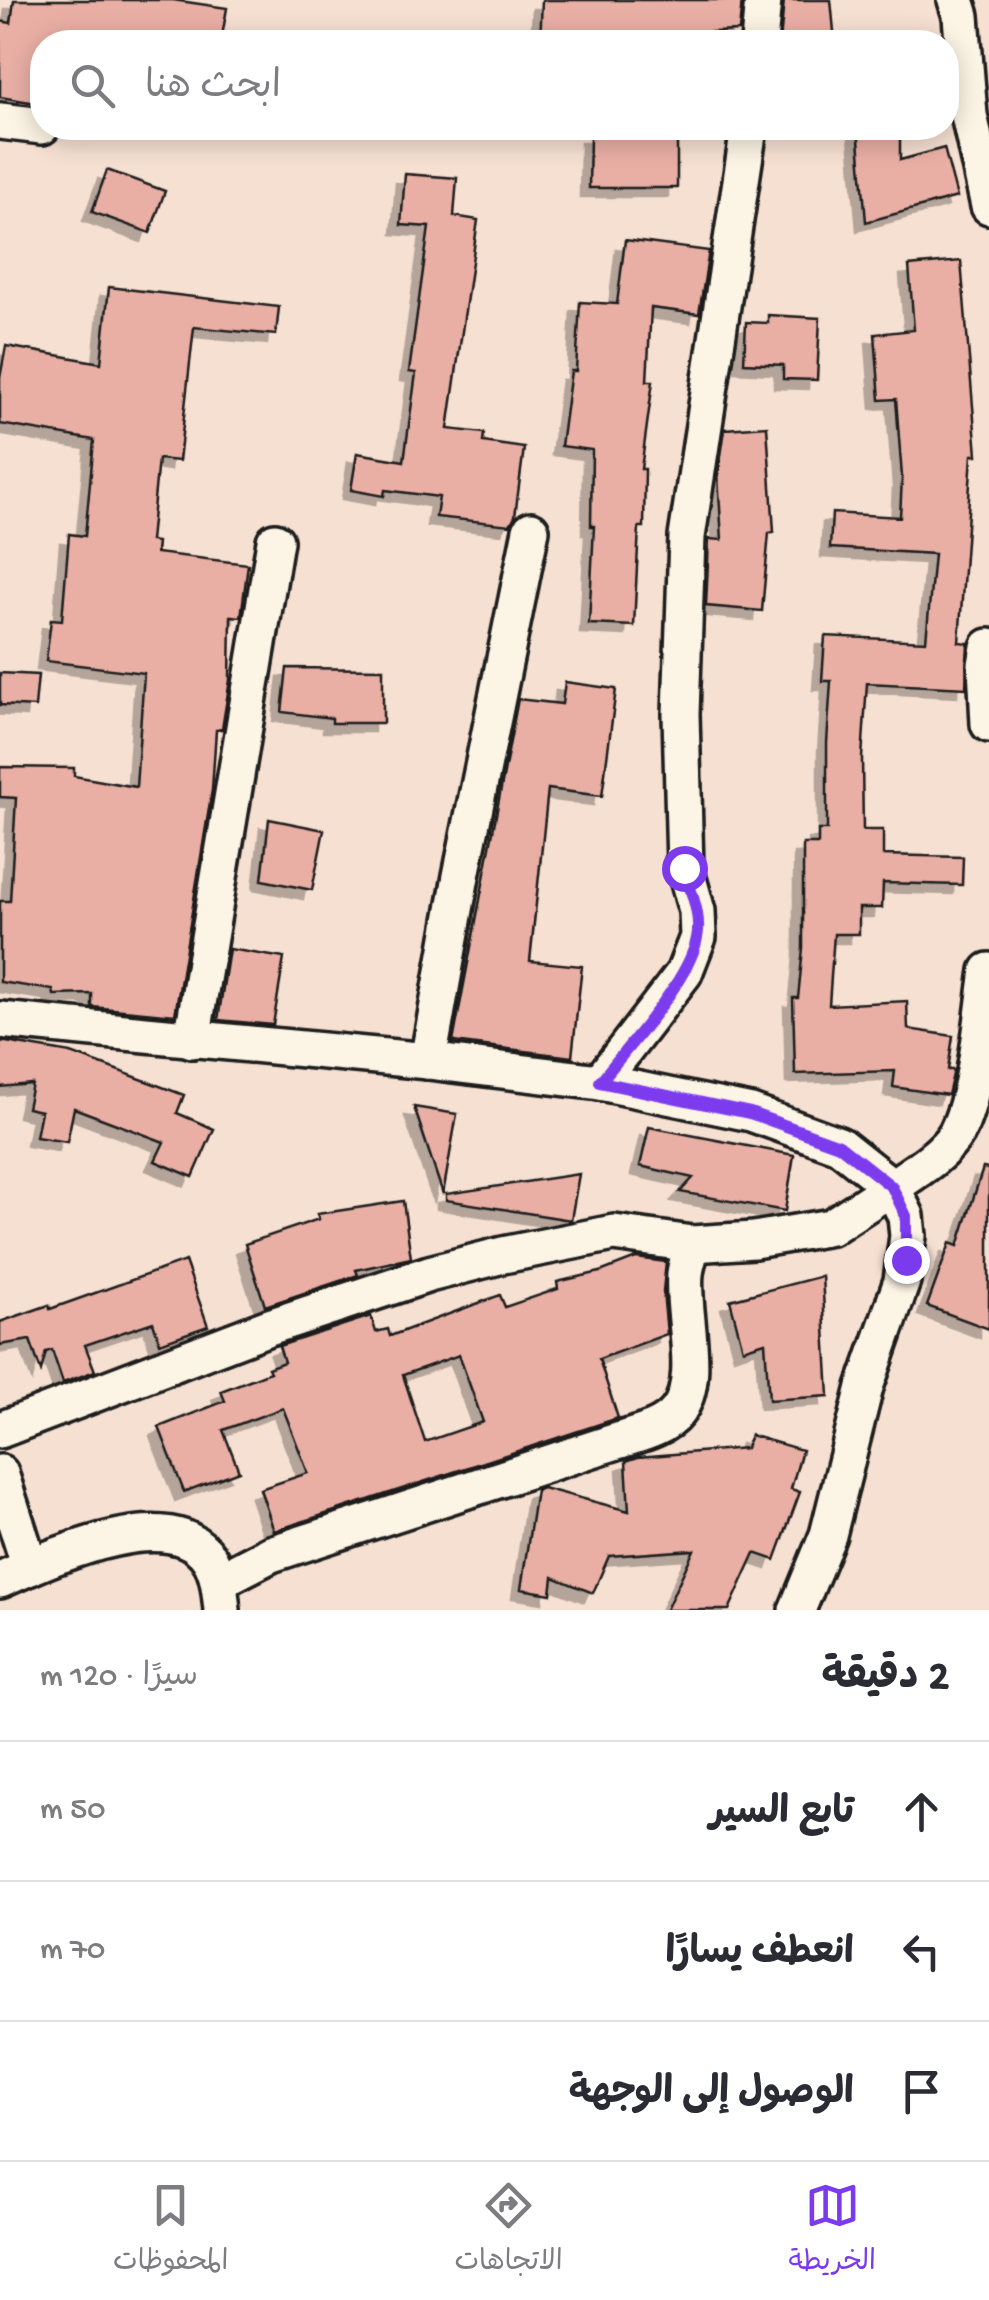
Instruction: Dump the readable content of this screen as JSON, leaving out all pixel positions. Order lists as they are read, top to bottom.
{
  "page": {
    "search": "ابحث هنا",
    "heading": ["2 دقيقة", "سيرًا · 120 m"],
    "list": [
      ["تابع السير", "50 m"],
      ["انعطف يسارًا", "70 m"],
      "الوصول إلى الوجهة"
    ],
    "nav": ["الخريطة", "الاتجاهات", "المحفوظات"]
  }
}
